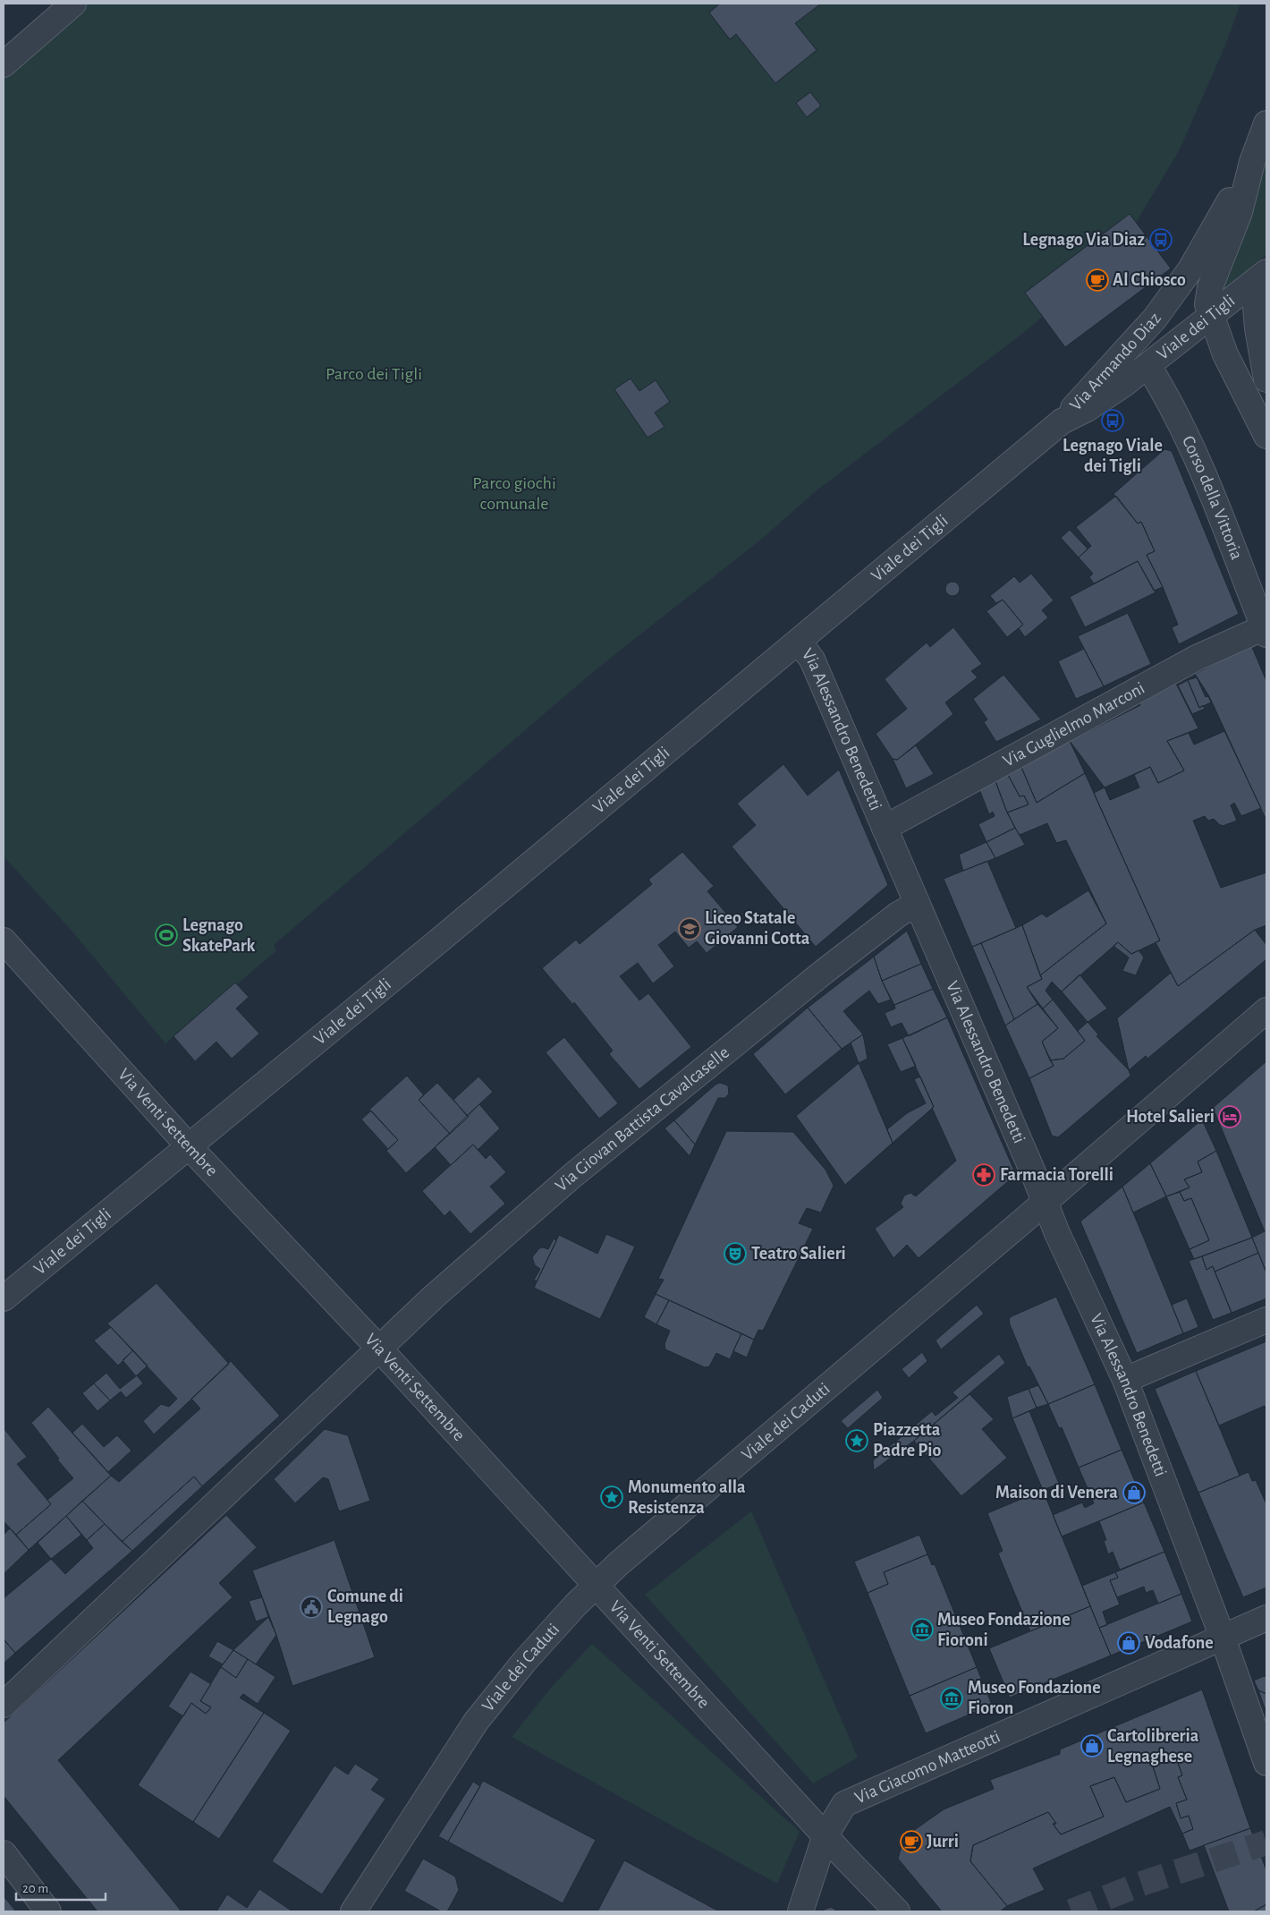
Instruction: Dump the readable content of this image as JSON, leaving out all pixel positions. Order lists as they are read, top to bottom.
{
  "streets": {
    "street": [
      "Viale dei Tigli",
      "Via Armando Diaz",
      "Corso della Vittoria",
      "Via Guglielmo Marconi",
      "Via Alessandro Benedetti",
      "Via Giovan Battista Cavalcaselle",
      "Via Venti Settembre",
      "Viale dei Caduti",
      "Via Giacomo Matteotti"
    ]
  },
  "crossings": [
    ["Viale dei Tigli", "Via Armando Diaz"],
    ["Viale dei Tigli", "Corso della Vittoria"],
    ["Viale dei Tigli", "Via Alessandro Benedetti"],
    ["Viale dei Tigli", "Via Venti Settembre"],
    ["Corso della Vittoria", "Via Guglielmo Marconi"],
    ["Via Guglielmo Marconi", "Via Alessandro Benedetti"],
    ["Via Alessandro Benedetti", "Via Giovan Battista Cavalcaselle"],
    ["Via Alessandro Benedetti", "Viale dei Caduti"],
    ["Via Alessandro Benedetti", "Via Giacomo Matteotti"],
    ["Via Giovan Battista Cavalcaselle", "Via Venti Settembre"],
    ["Via Venti Settembre", "Viale dei Caduti"],
    ["Via Venti Settembre", "Via Giacomo Matteotti"]
  ],
  "parks": ["Parco dei Tigli", "Parco giochi comunale"],
  "places": {
    "bus stop": ["Legnago Via Diaz", "Legnago Viale dei Tigli"],
    "cafe": ["Al Chiosco", "Jurri"],
    "school or university": ["Liceo Statale Giovanni Cotta"],
    "sports": ["Legnago SkatePark"],
    "hotel": ["Hotel Salieri"],
    "pharmacy": ["Farmacia Torelli"],
    "theatre": ["Teatro Salieri"],
    "place": ["Piazzetta Padre Pio", "Monumento alla Resistenza"],
    "shop": ["Maison di Venera", "Vodafone", "Cartolibreria Legnaghese"],
    "public building": ["Comune di Legnago"],
    "museum": ["Museo Fondazione Fioroni", "Museo Fondazione Fioron"]
  },
  "scale_bar": "20 m"
}
